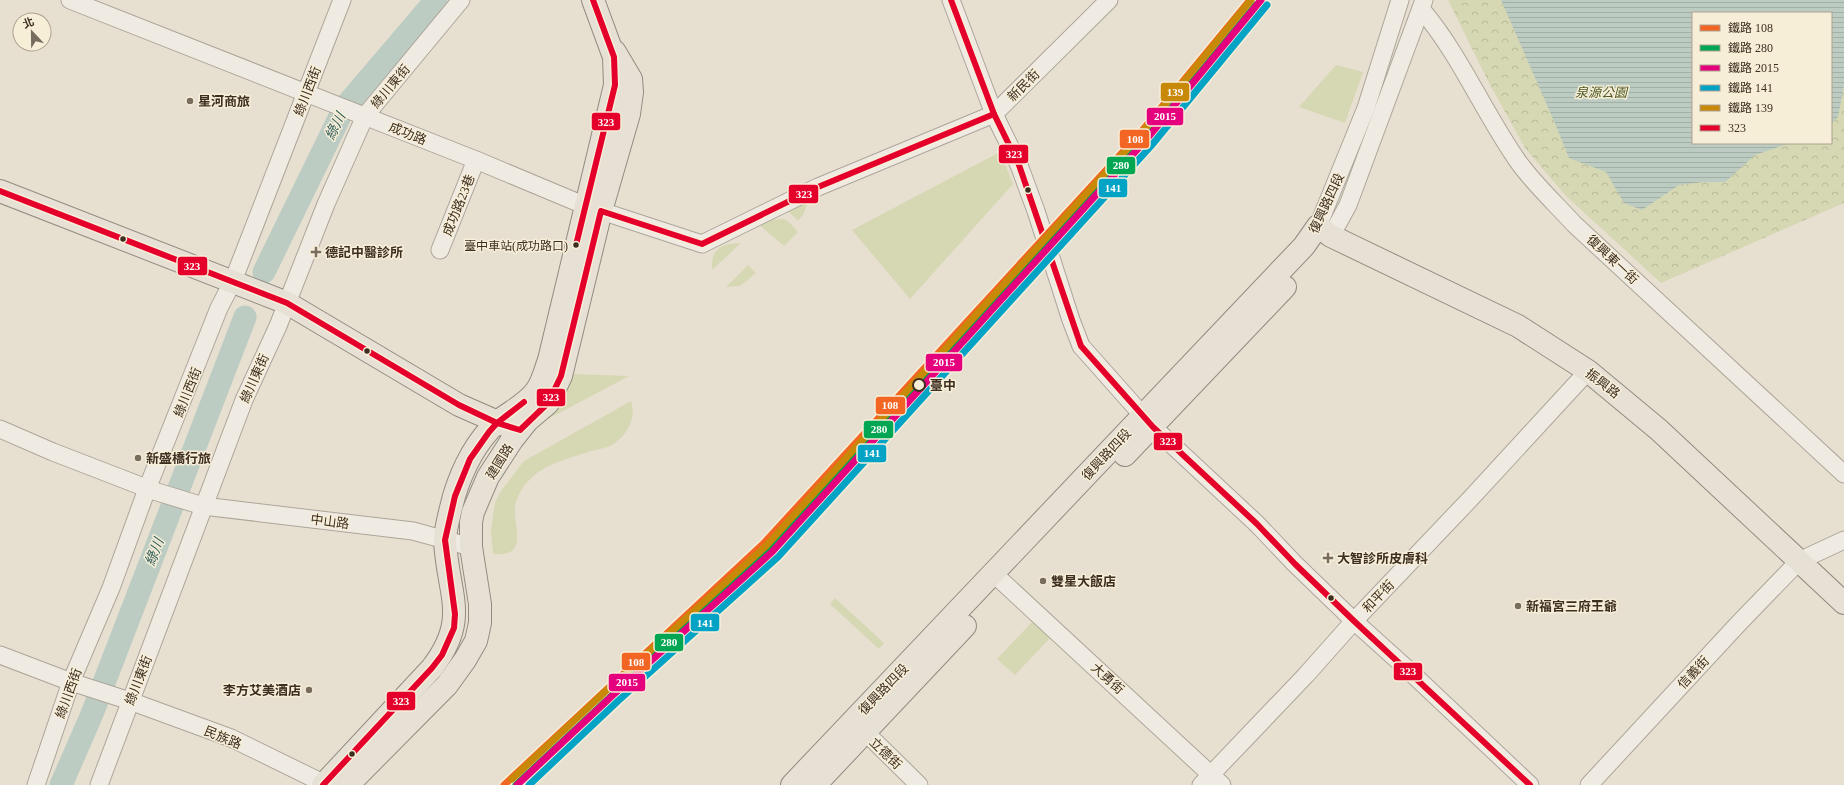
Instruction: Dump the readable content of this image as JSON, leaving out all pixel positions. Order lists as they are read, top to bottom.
{
  "streets": {
    "main road": ["復興路四段", "振興路", "建國路"],
    "street": [
      "新民街",
      "綠川東街",
      "綠川西街",
      "成功路",
      "成功路23巷",
      "復興東一街",
      "中山路",
      "和平街",
      "信義街",
      "大勇街",
      "民族路",
      "立德街"
    ]
  },
  "crossings": [
    ["新民街", "成功路"],
    ["綠川東街", "成功路"],
    ["綠川東街", "中山路"],
    ["綠川東街", "民族路"],
    ["綠川西街", "成功路"],
    ["綠川西街", "中山路"],
    ["綠川西街", "民族路"],
    ["成功路", "成功路23巷"],
    ["成功路", "建國路"],
    ["復興路四段", "復興東一街"],
    ["復興路四段", "振興路"],
    ["復興路四段", "大勇街"],
    ["復興路四段", "立德街"],
    ["振興路", "和平街"],
    ["振興路", "信義街"],
    ["建國路", "中山路"],
    ["建國路", "民族路"],
    ["和平街", "大勇街"]
  ],
  "water": ["綠川"],
  "parks": ["泉源公園"],
  "places": {
    "other": [
      "星河商旅",
      "臺中車站(成功路口)",
      "臺中",
      "新盛橋行旅",
      "雙星大飯店",
      "新福宮三府王爺",
      "李方艾美酒店"
    ],
    "health": ["德記中醫診所", "大智診所皮膚科"]
  },
  "lines": [
    "rail line 108",
    "rail line 2015",
    "rail line 139",
    "transit line 323",
    "rail line 280",
    "rail line 141"
  ],
  "legend": [
    "鐵路 108",
    "鐵路 280",
    "鐵路 2015",
    "鐵路 141",
    "鐵路 139",
    "323"
  ],
  "north": "top"
}
